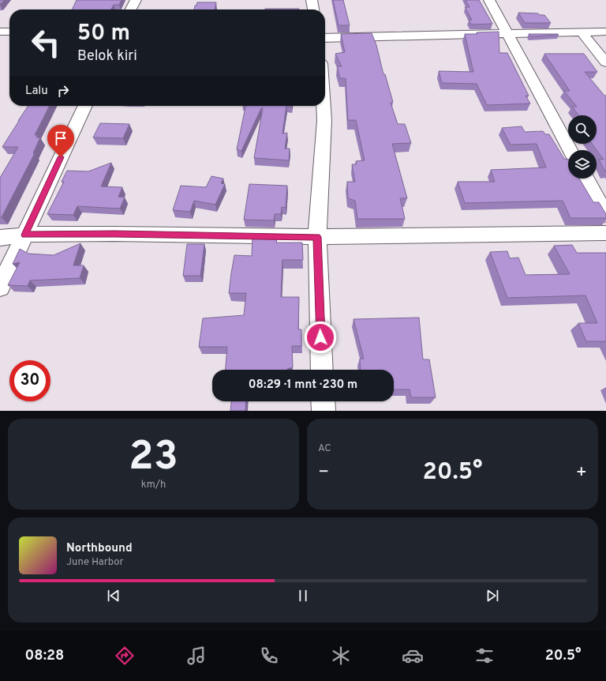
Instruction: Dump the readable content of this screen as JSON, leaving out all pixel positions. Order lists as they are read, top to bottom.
{
  "page": {
    "turn": ["50 m", "Belok kiri"],
    "then": "Lalu",
    "limit": "30",
    "trip": "08:29 · 1 mnt · 230 m",
    "tile": [
      ["23", "km/h"],
      "AC"
    ],
    "heat": ["−", "20.5°", "+"],
    "song": ["Northbound", "June Harbor"],
    "tabs": ["08:28", "20.5°"]
  }
}
